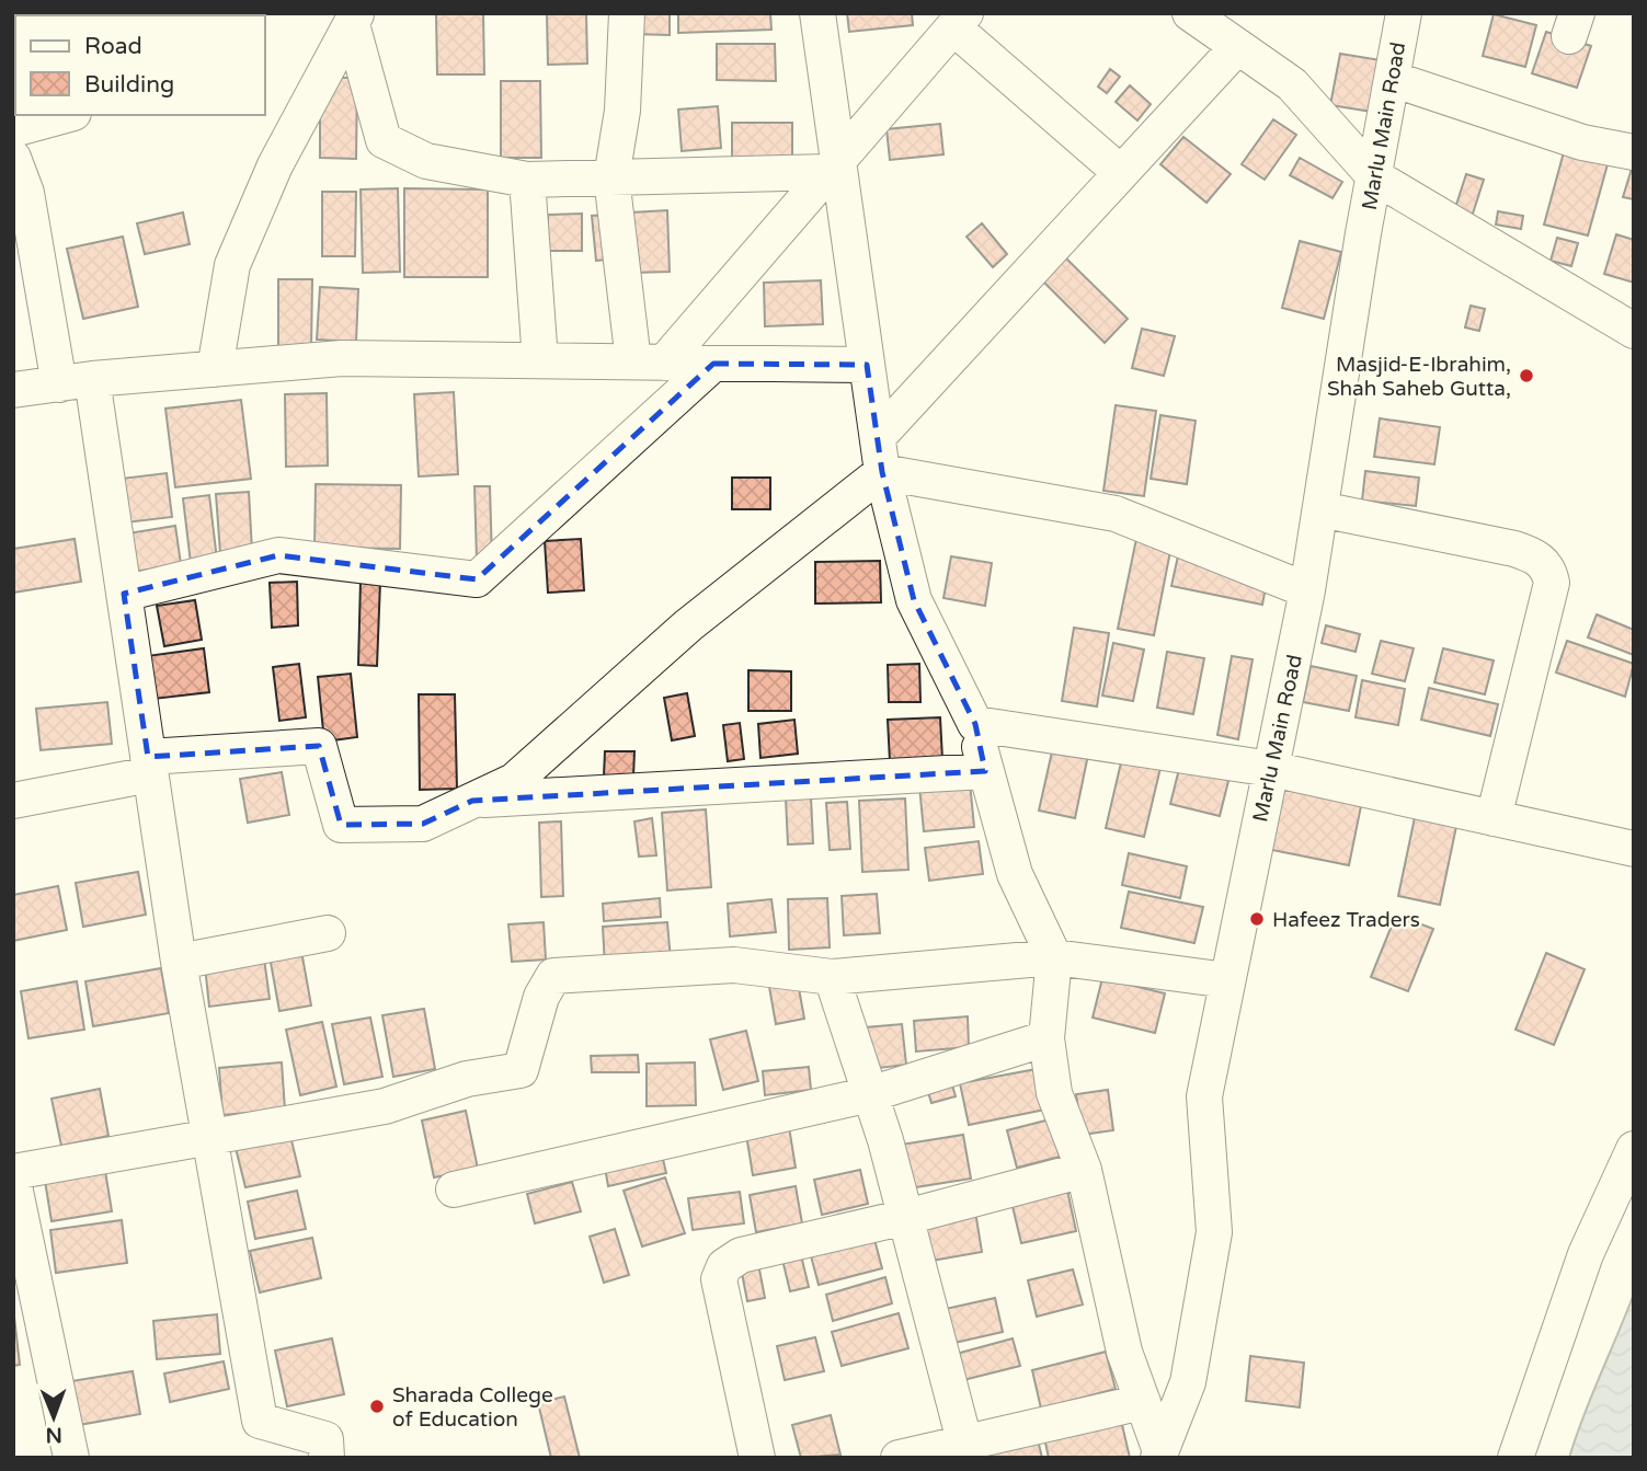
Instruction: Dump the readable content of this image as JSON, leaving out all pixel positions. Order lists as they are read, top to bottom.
{
  "streets": {
    "street": ["Marlu Main Road"]
  },
  "places": ["Masjid-E-Ibrahim, Shah Saheb Gutta,", "Hafeez Traders", "Sharada College of Education"],
  "legend": ["Road", "Building"],
  "north": "bottom"
}
